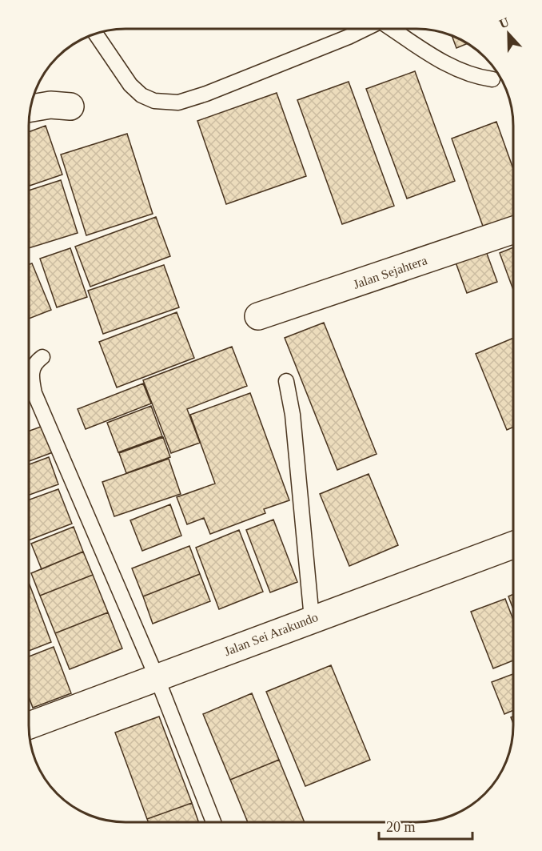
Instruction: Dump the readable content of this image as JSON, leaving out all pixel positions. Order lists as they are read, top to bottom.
{
  "streets": {
    "street": ["Jalan Sejahtera", "Jalan Sei Arakundo"]
  },
  "scale_bar": "20 m",
  "north": "top"
}
